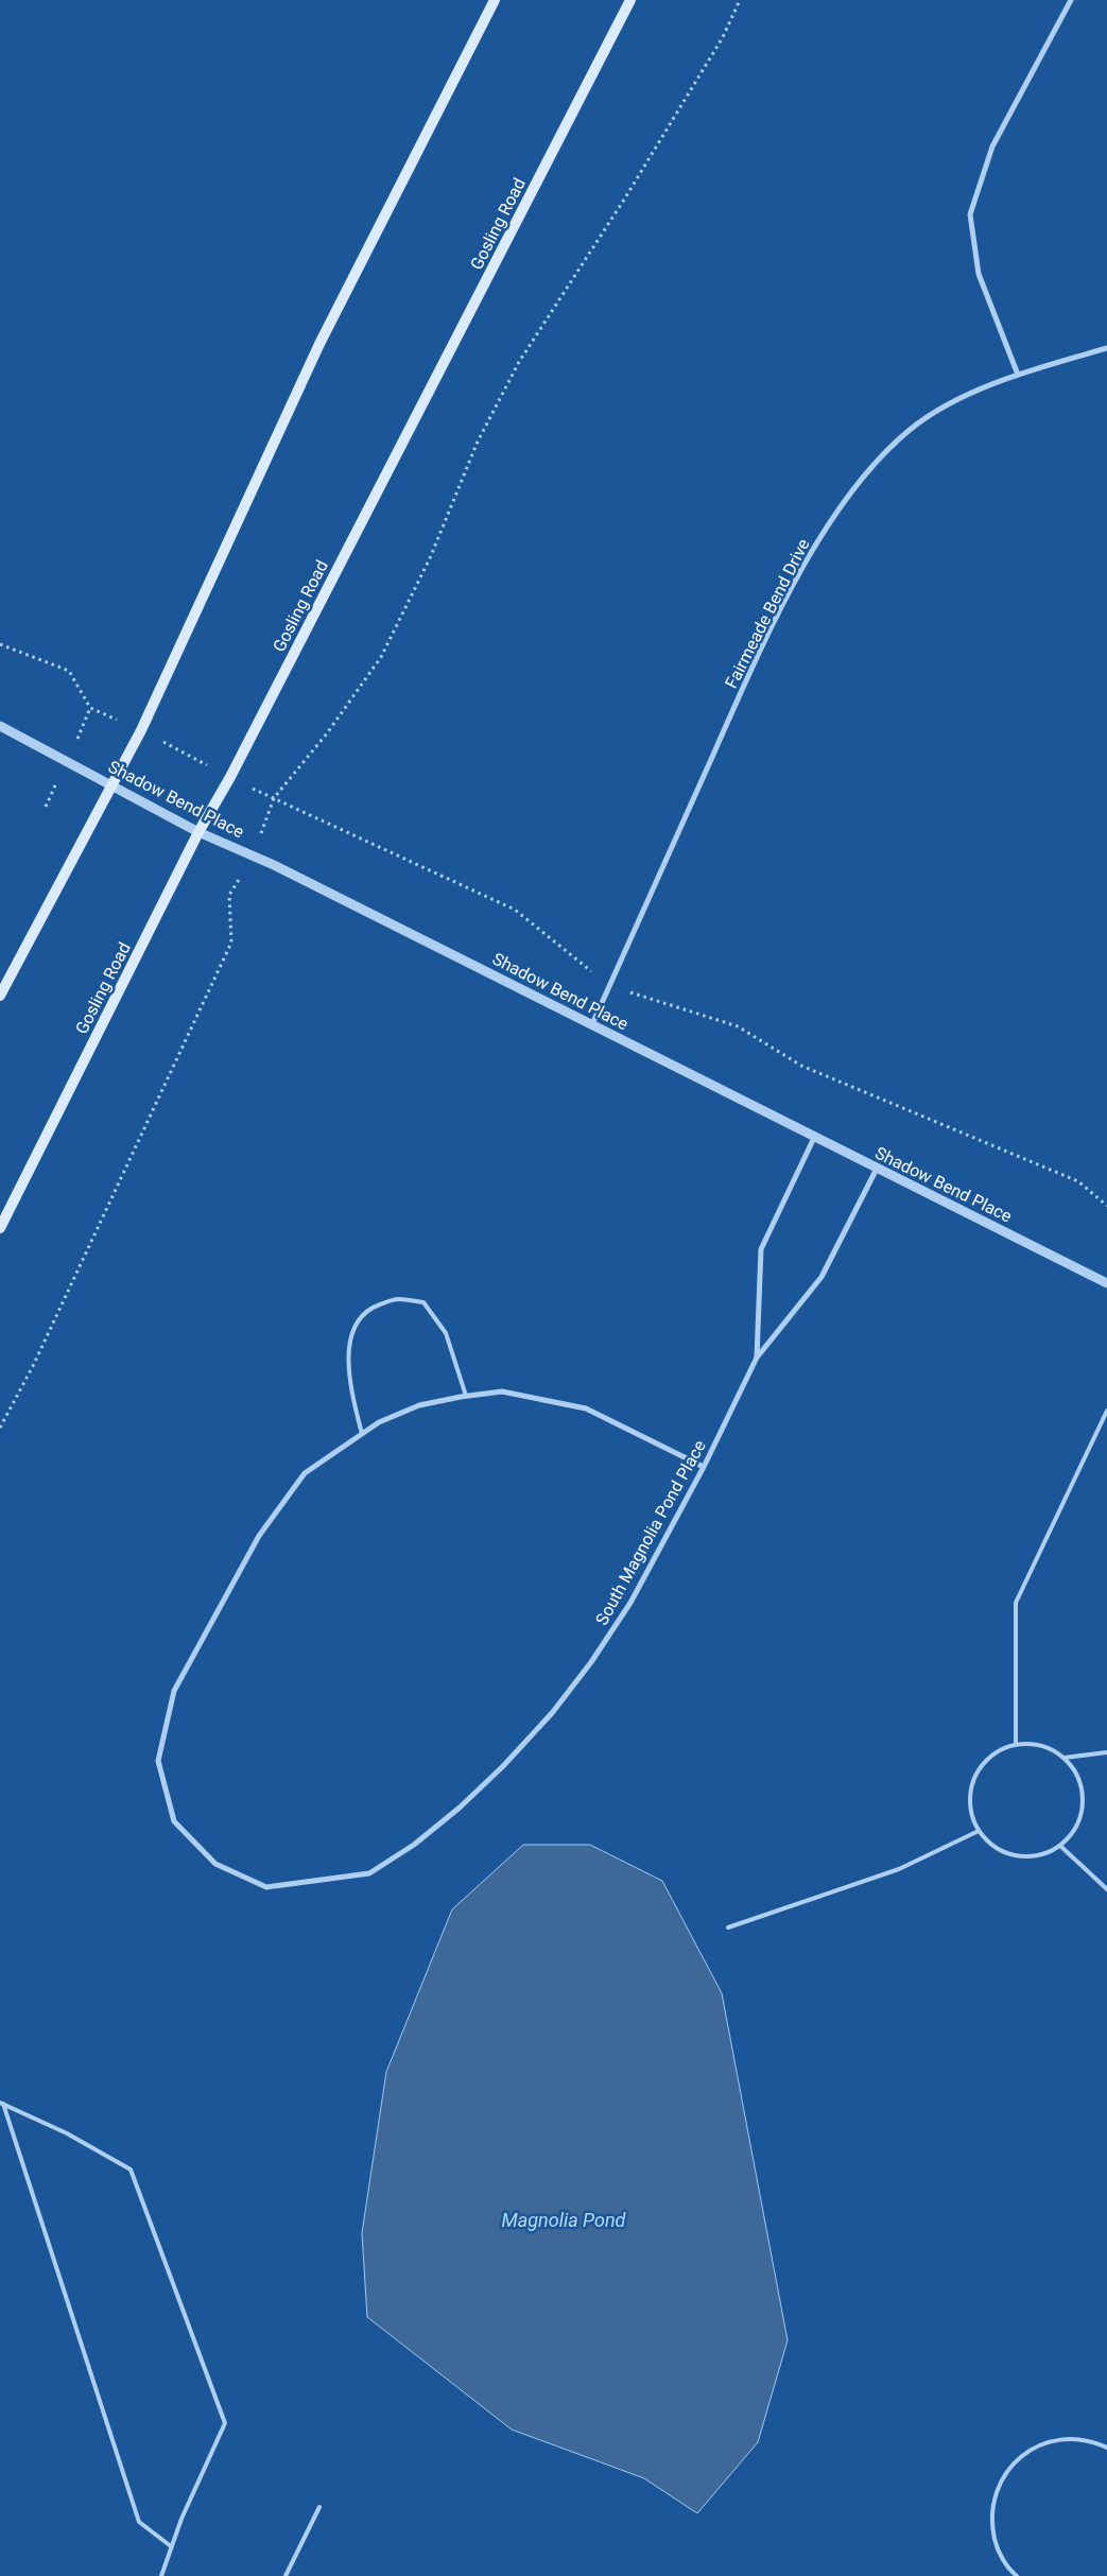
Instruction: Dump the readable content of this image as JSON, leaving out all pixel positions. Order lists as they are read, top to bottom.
{
  "streets": {
    "main road": ["Gosling Road"],
    "street": ["Fairmeade Bend Drive", "Shadow Bend Place", "South Magnolia Pond Place"]
  },
  "crossings": [
    ["Gosling Road", "Shadow Bend Place"],
    ["Fairmeade Bend Drive", "Shadow Bend Place"],
    ["Shadow Bend Place", "South Magnolia Pond Place"]
  ],
  "water": ["Magnolia Pond"]
}
